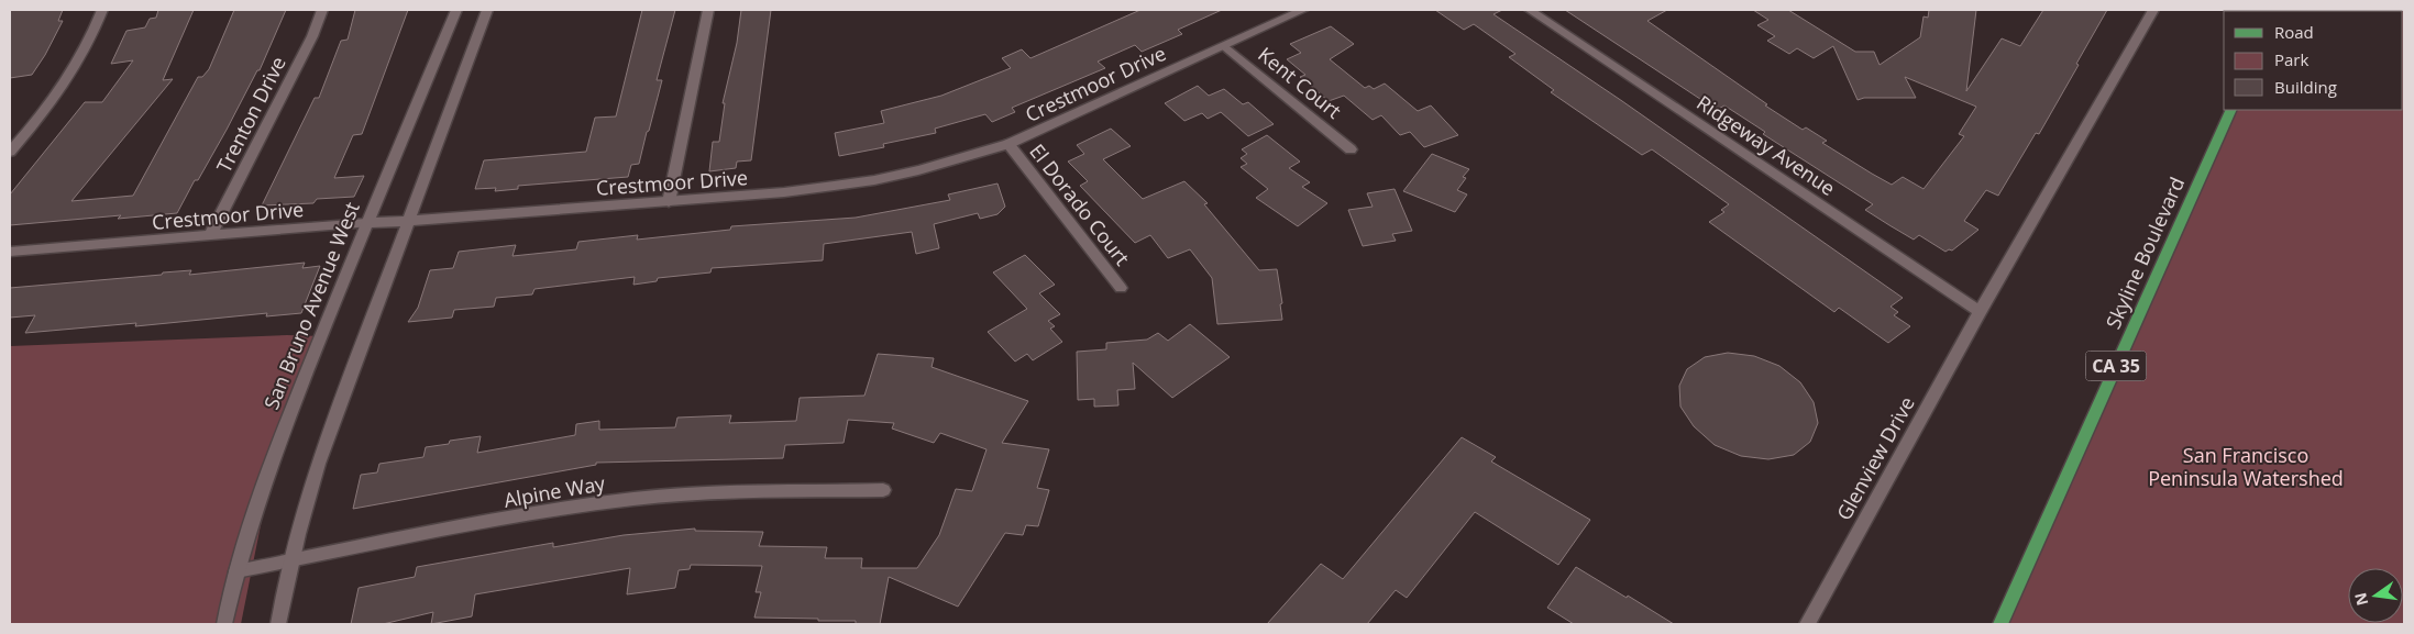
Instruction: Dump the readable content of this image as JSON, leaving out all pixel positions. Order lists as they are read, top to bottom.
{
  "streets": {
    "main road": ["Skyline Boulevard", "CA 35"],
    "street": [
      "Kent Court",
      "Crestmoor Drive",
      "Trenton Drive",
      "Ridgeway Avenue",
      "El Dorado Court",
      "San Bruno Avenue West",
      "Glenview Drive",
      "Alpine Way"
    ]
  },
  "crossings": [
    ["Kent Court", "Crestmoor Drive"],
    ["Crestmoor Drive", "Trenton Drive"],
    ["Crestmoor Drive", "El Dorado Court"],
    ["Crestmoor Drive", "San Bruno Avenue West"],
    ["Ridgeway Avenue", "Glenview Drive"],
    ["San Bruno Avenue West", "Alpine Way"]
  ],
  "parks": ["San Francisco Peninsula Watershed"],
  "legend": ["Road", "Park", "Building"],
  "north": "left"
}
